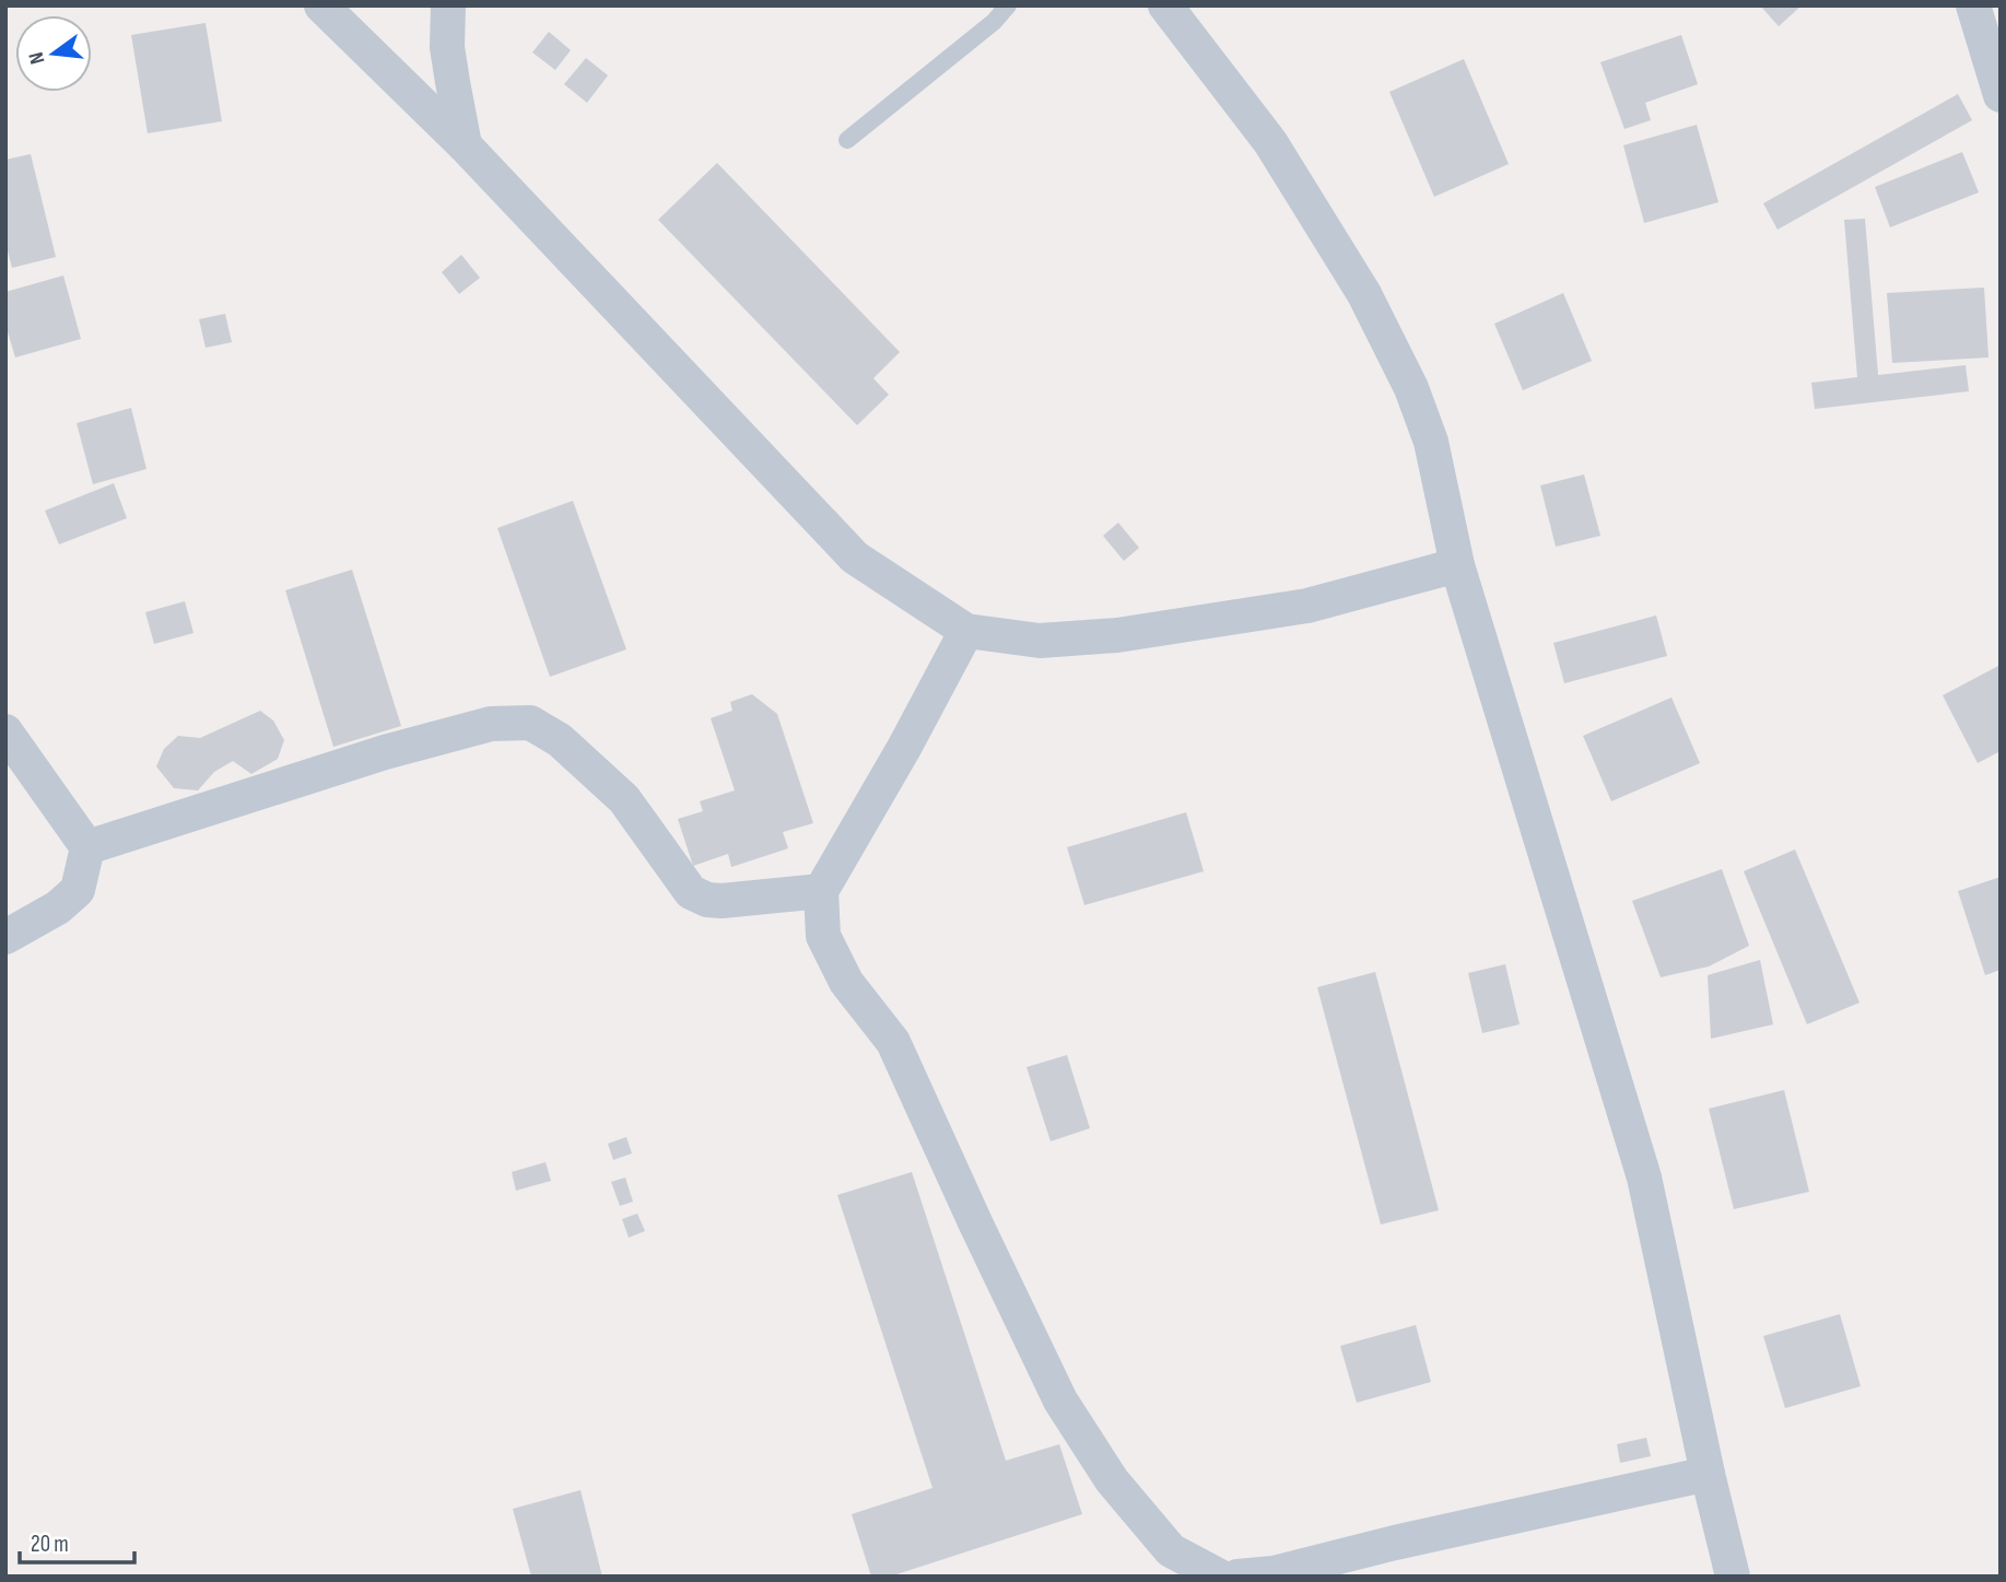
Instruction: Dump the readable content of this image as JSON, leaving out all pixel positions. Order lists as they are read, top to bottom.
{
  "scale_bar": "20 m",
  "north": "left"
}
